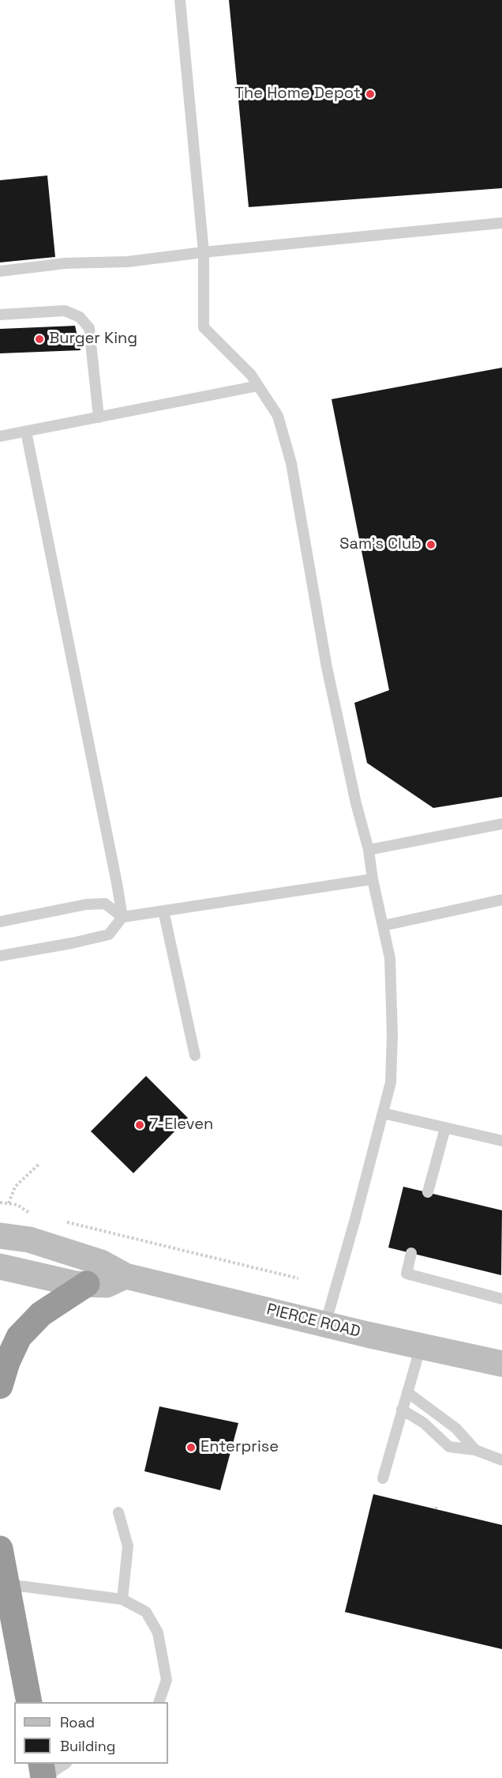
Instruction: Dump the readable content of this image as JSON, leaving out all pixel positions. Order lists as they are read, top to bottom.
{
  "streets": {
    "main road": ["PIERCE ROAD"]
  },
  "places": [
    "The Home Depot",
    "Burger King",
    "Sam's Club",
    "7-Eleven",
    "Enterprise"
  ],
  "legend": ["Road", "Building"]
}
